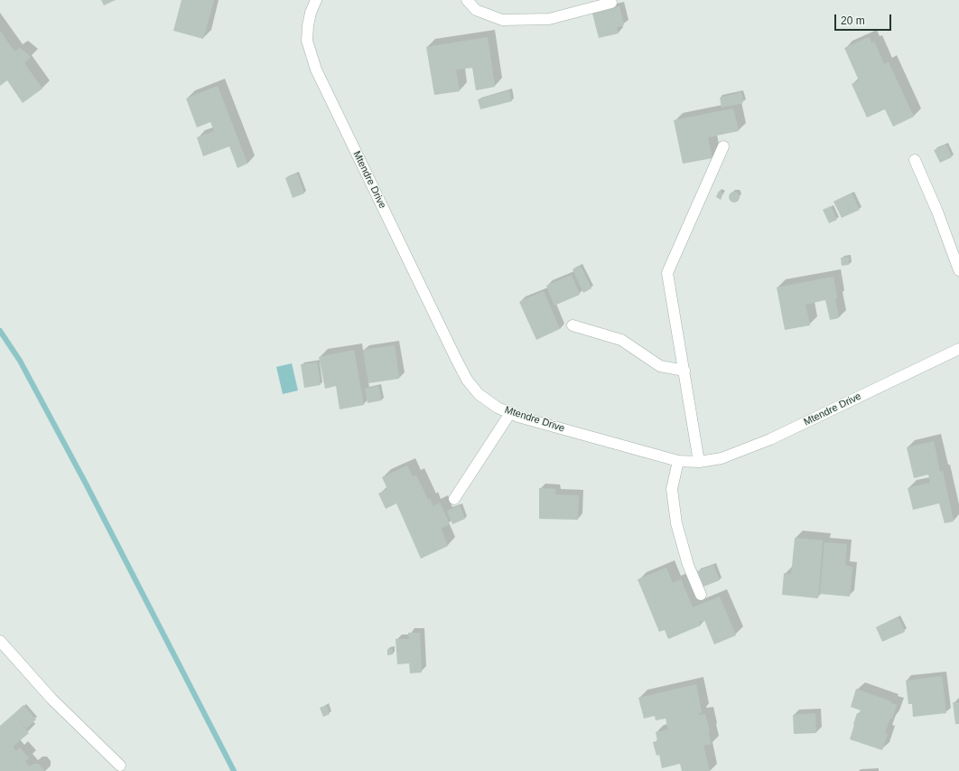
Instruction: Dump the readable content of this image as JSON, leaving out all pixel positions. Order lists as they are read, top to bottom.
{
  "streets": {
    "street": ["Mtendre Drive"]
  },
  "scale_bar": "20 m"
}
